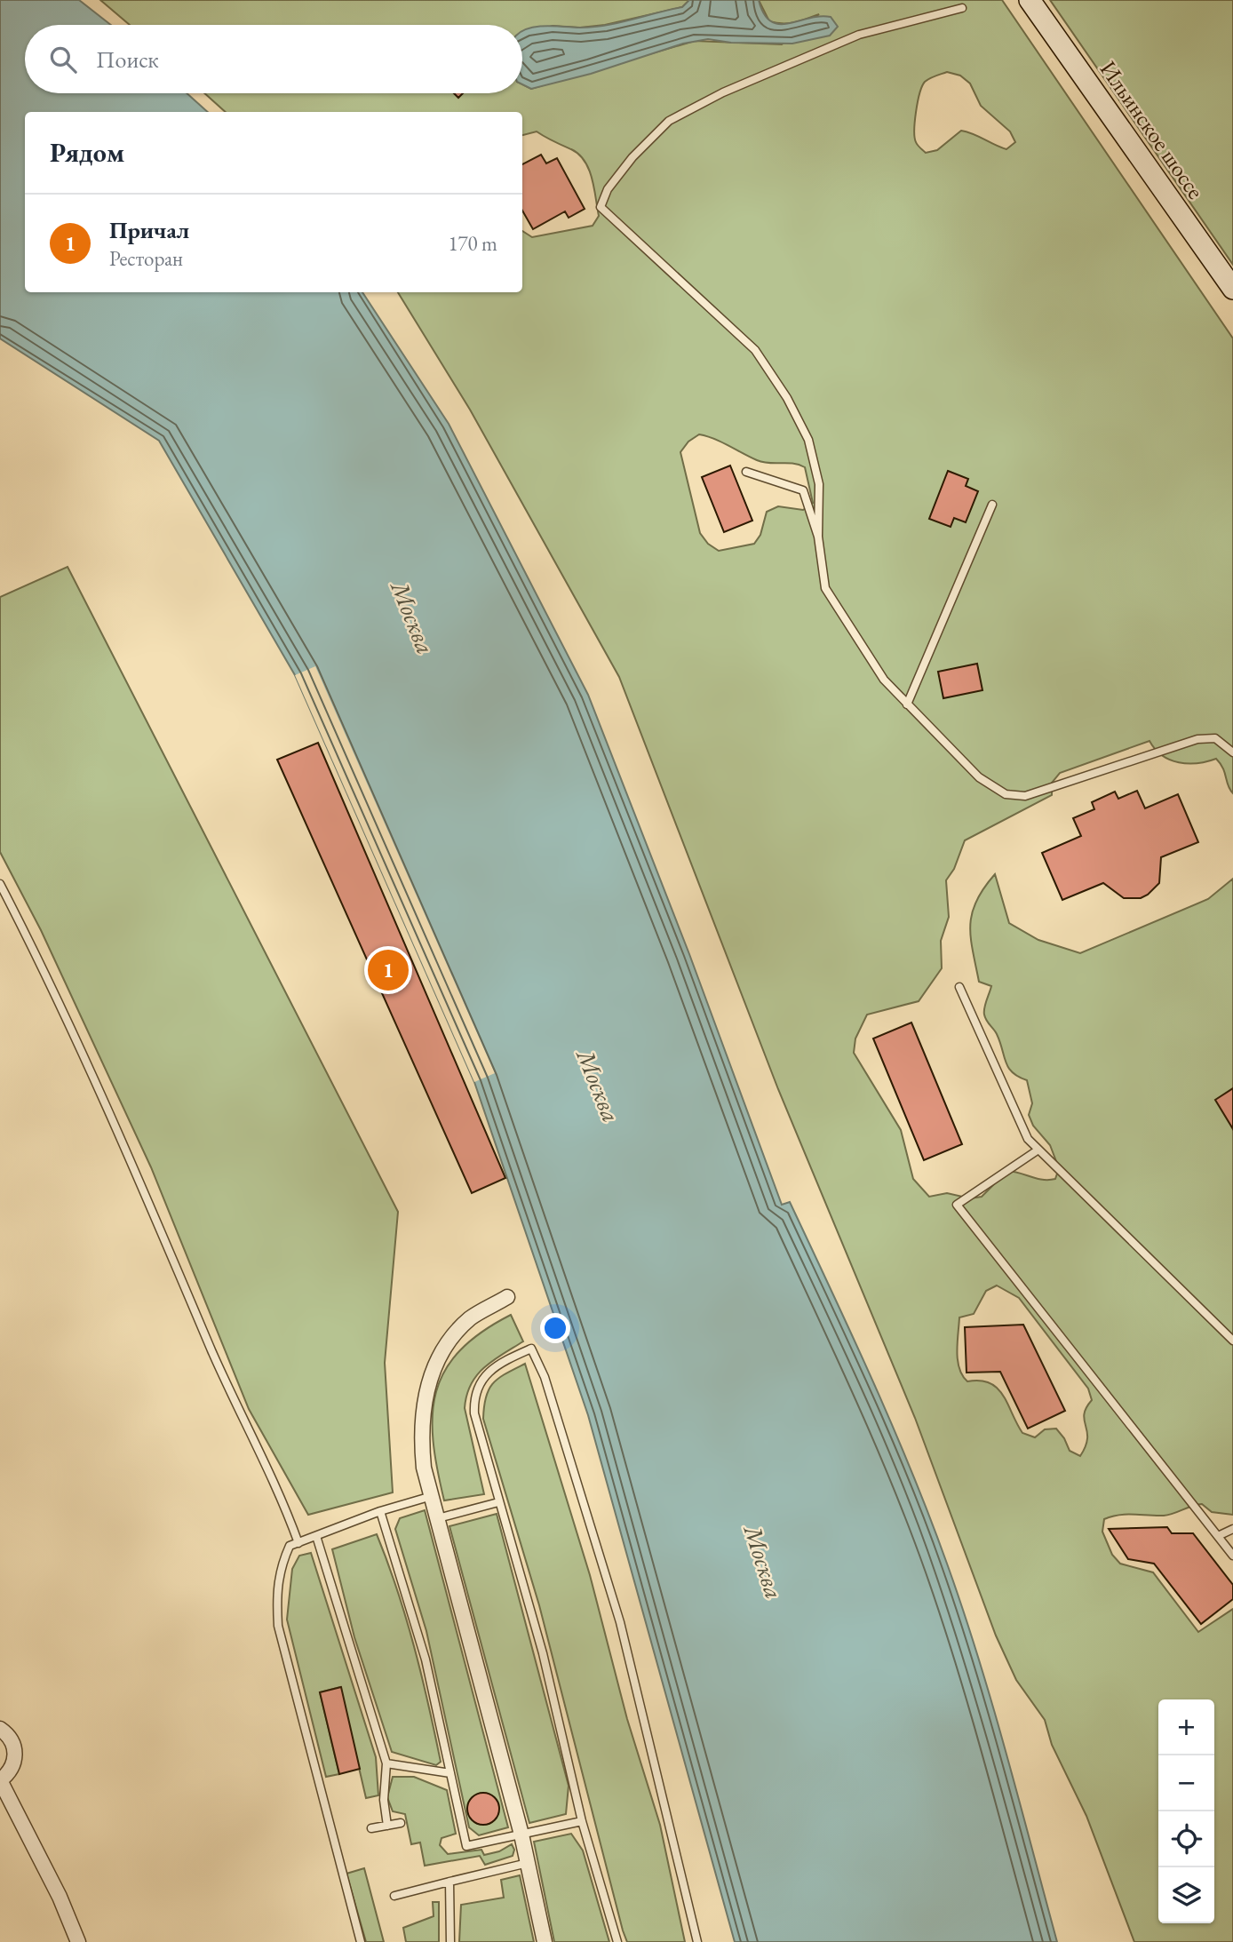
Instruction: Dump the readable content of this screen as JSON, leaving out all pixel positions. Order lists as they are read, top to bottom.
{
  "streets": {
    "main road": ["Ильинское шоссе"]
  },
  "water": ["Москва"],
  "page": {
    "search": "Поиск",
    "heading": "Рядом",
    "list": [
      {
        "mark": "1",
        "name": "Причал",
        "note": "Ресторан",
        "value": "170 m"
      }
    ],
    "pins": "1",
    "map_buttons": ["+", "−"]
  }
}
